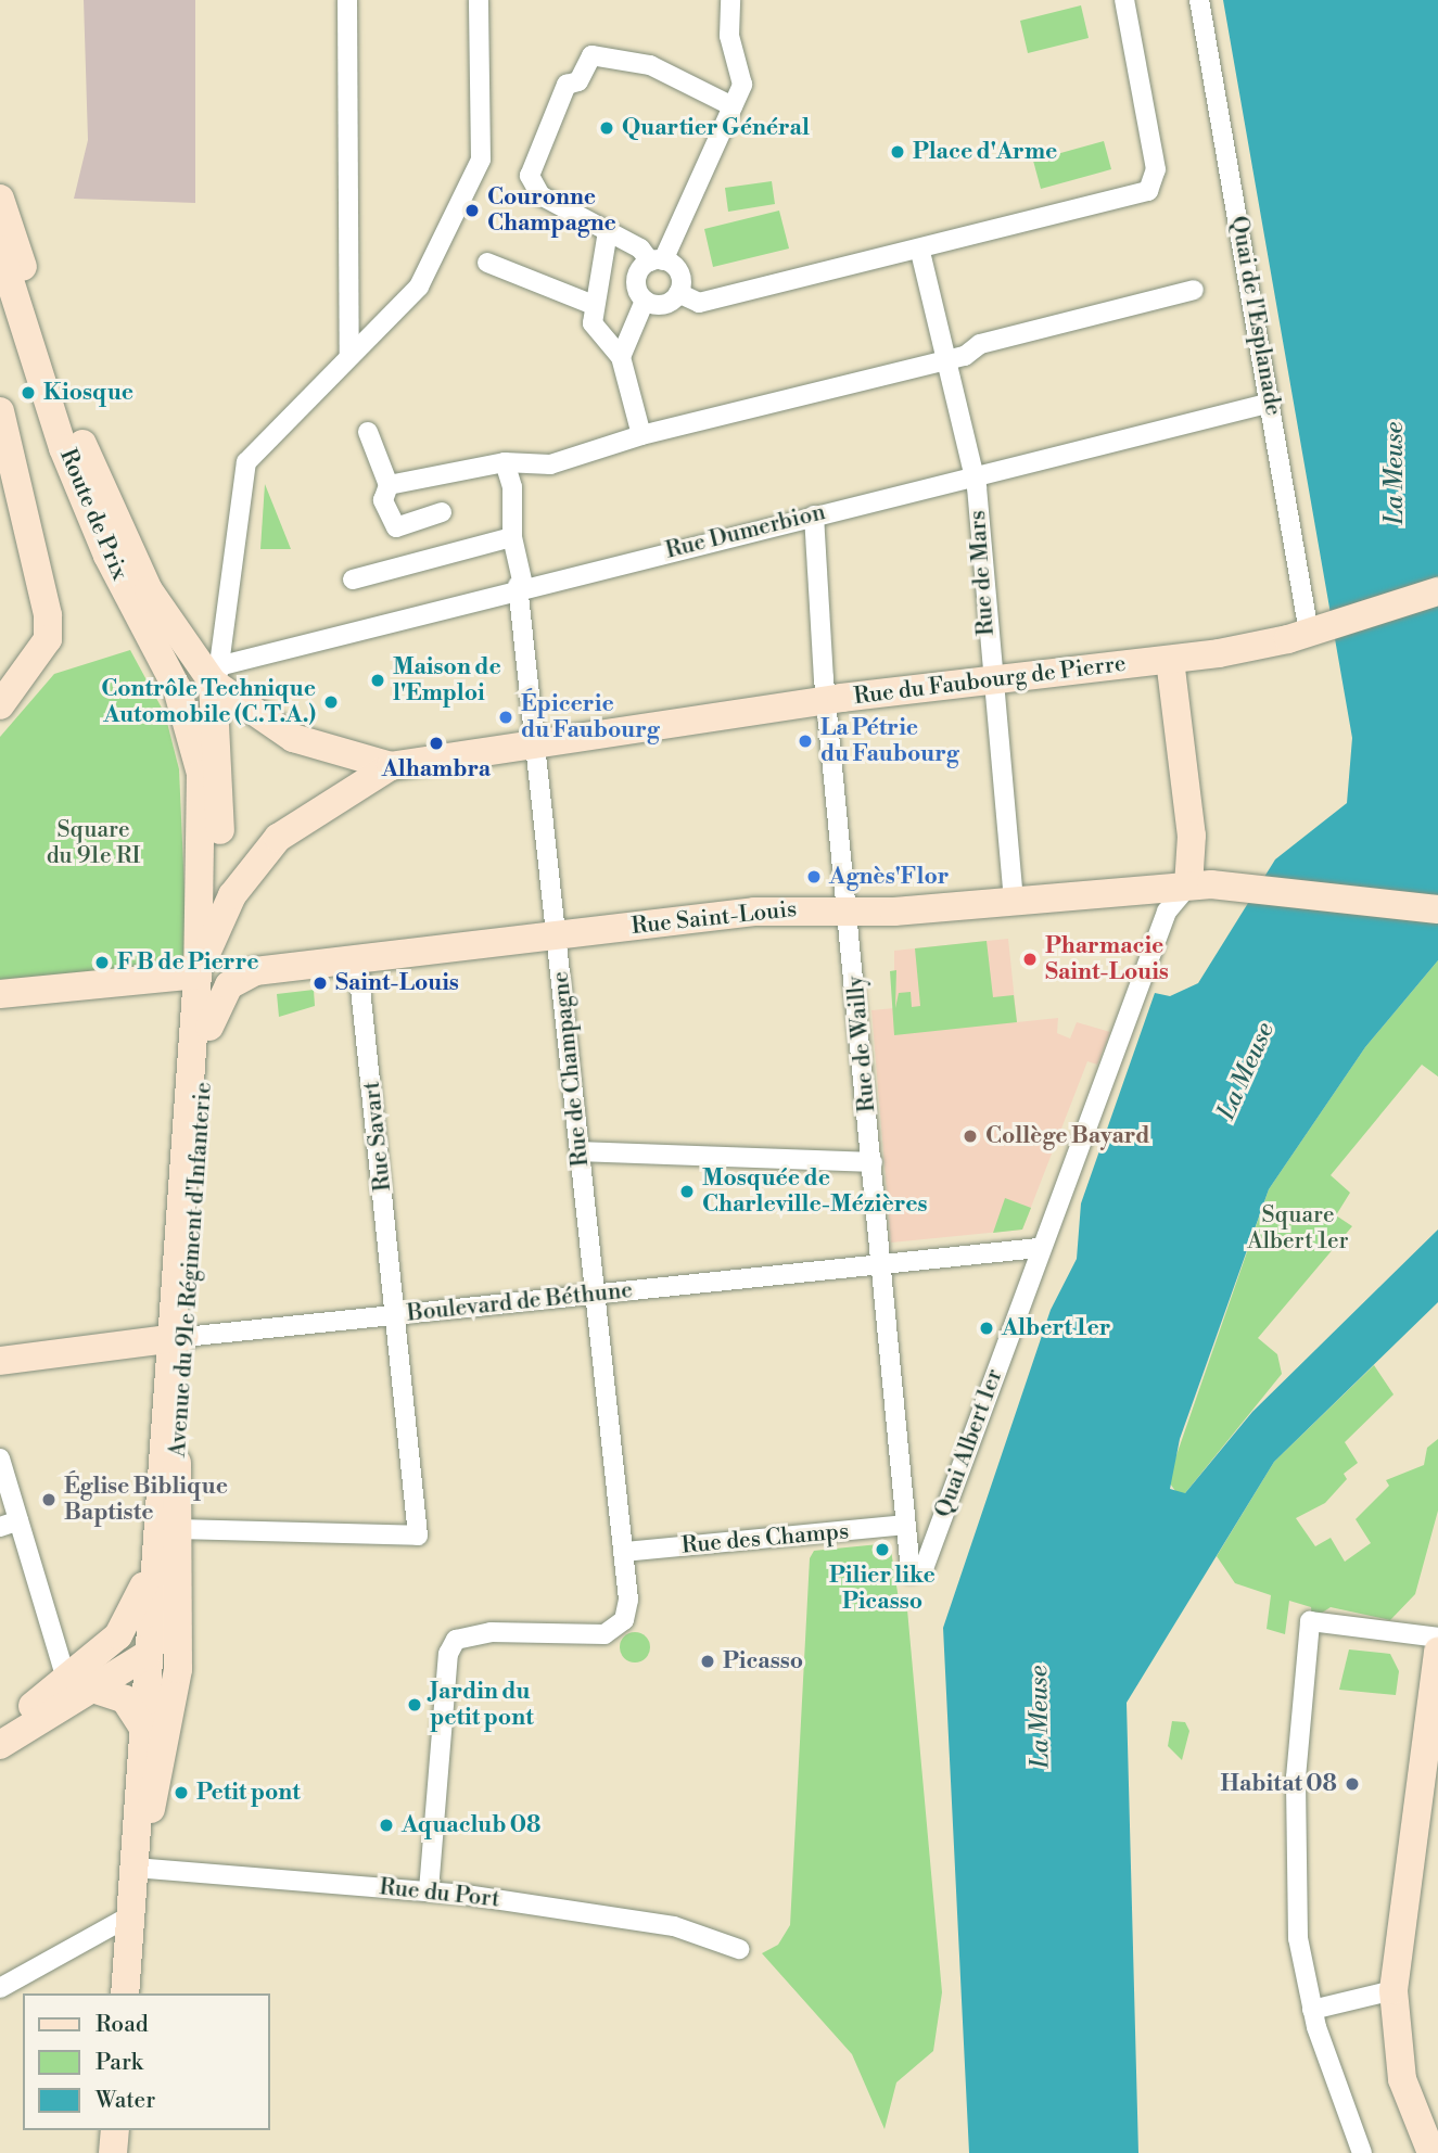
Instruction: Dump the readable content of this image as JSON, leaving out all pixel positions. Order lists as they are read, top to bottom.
{
  "streets": {
    "main road": [
      "Route de Prix",
      "Rue du Faubourg de Pierre",
      "Rue Saint-Louis",
      "Avenue du 91e Régiment d'Infanterie",
      "Boulevard de Béthune"
    ],
    "street": [
      "Quai de l'Esplanade",
      "Rue Dumerbion",
      "Rue de Mars",
      "Rue de Wailly",
      "Rue de Champagne",
      "Rue Savart",
      "Quai Albert 1er",
      "Rue des Champs",
      "Rue du Port"
    ]
  },
  "crossings": [
    ["Quai de l'Esplanade", "Rue Dumerbion"],
    ["Quai de l'Esplanade", "Rue du Faubourg de Pierre"],
    ["Route de Prix", "Rue Dumerbion"],
    ["Route de Prix", "Avenue du 91e Régiment d'Infanterie"],
    ["Rue Dumerbion", "Rue de Mars"],
    ["Rue Dumerbion", "Rue de Wailly"],
    ["Rue Dumerbion", "Rue de Champagne"],
    ["Rue de Mars", "Rue du Faubourg de Pierre"],
    ["Rue de Mars", "Rue Saint-Louis"],
    ["Rue du Faubourg de Pierre", "Rue de Wailly"],
    ["Rue du Faubourg de Pierre", "Rue de Champagne"],
    ["Rue du Faubourg de Pierre", "Avenue du 91e Régiment d'Infanterie"],
    ["Rue Saint-Louis", "Rue de Wailly"],
    ["Rue Saint-Louis", "Rue de Champagne"],
    ["Rue Saint-Louis", "Rue Savart"],
    ["Rue Saint-Louis", "Avenue du 91e Régiment d'Infanterie"],
    ["Rue Saint-Louis", "Quai Albert 1er"],
    ["Rue de Wailly", "Boulevard de Béthune"],
    ["Rue de Wailly", "Quai Albert 1er"],
    ["Rue de Wailly", "Rue des Champs"],
    ["Rue de Champagne", "Avenue du 91e Régiment d'Infanterie"],
    ["Rue de Champagne", "Boulevard de Béthune"],
    ["Rue de Champagne", "Rue des Champs"],
    ["Rue de Champagne", "Rue du Port"],
    ["Rue Savart", "Avenue du 91e Régiment d'Infanterie"],
    ["Rue Savart", "Boulevard de Béthune"],
    ["Avenue du 91e Régiment d'Infanterie", "Boulevard de Béthune"],
    ["Avenue du 91e Régiment d'Infanterie", "Rue du Port"],
    ["Boulevard de Béthune", "Quai Albert 1er"]
  ],
  "water": ["La Meuse"],
  "parks": ["Square du 91e RI", "Square Albert 1er"],
  "places": [
    "Quartier Général",
    "Place d'Arme",
    "Couronne Champagne",
    "Kiosque",
    "Maison de l'Emploi",
    "Contrôle Technique Automobile (C.T.A.)",
    "Épicerie du Faubourg",
    "La Pétrie du Faubourg",
    "Alhambra",
    "Agnès'Flor",
    "Pharmacie Saint-Louis",
    "F B de Pierre",
    "Saint-Louis",
    "Collège Bayard",
    "Mosquée de Charleville-Mézières",
    "Albert 1er",
    "Église Biblique Baptiste",
    "Pilier like Picasso",
    "Picasso",
    "Jardin du petit pont",
    "Habitat 08",
    "Petit pont",
    "Aquaclub 08"
  ],
  "legend": ["Road", "Park", "Water"]
}
